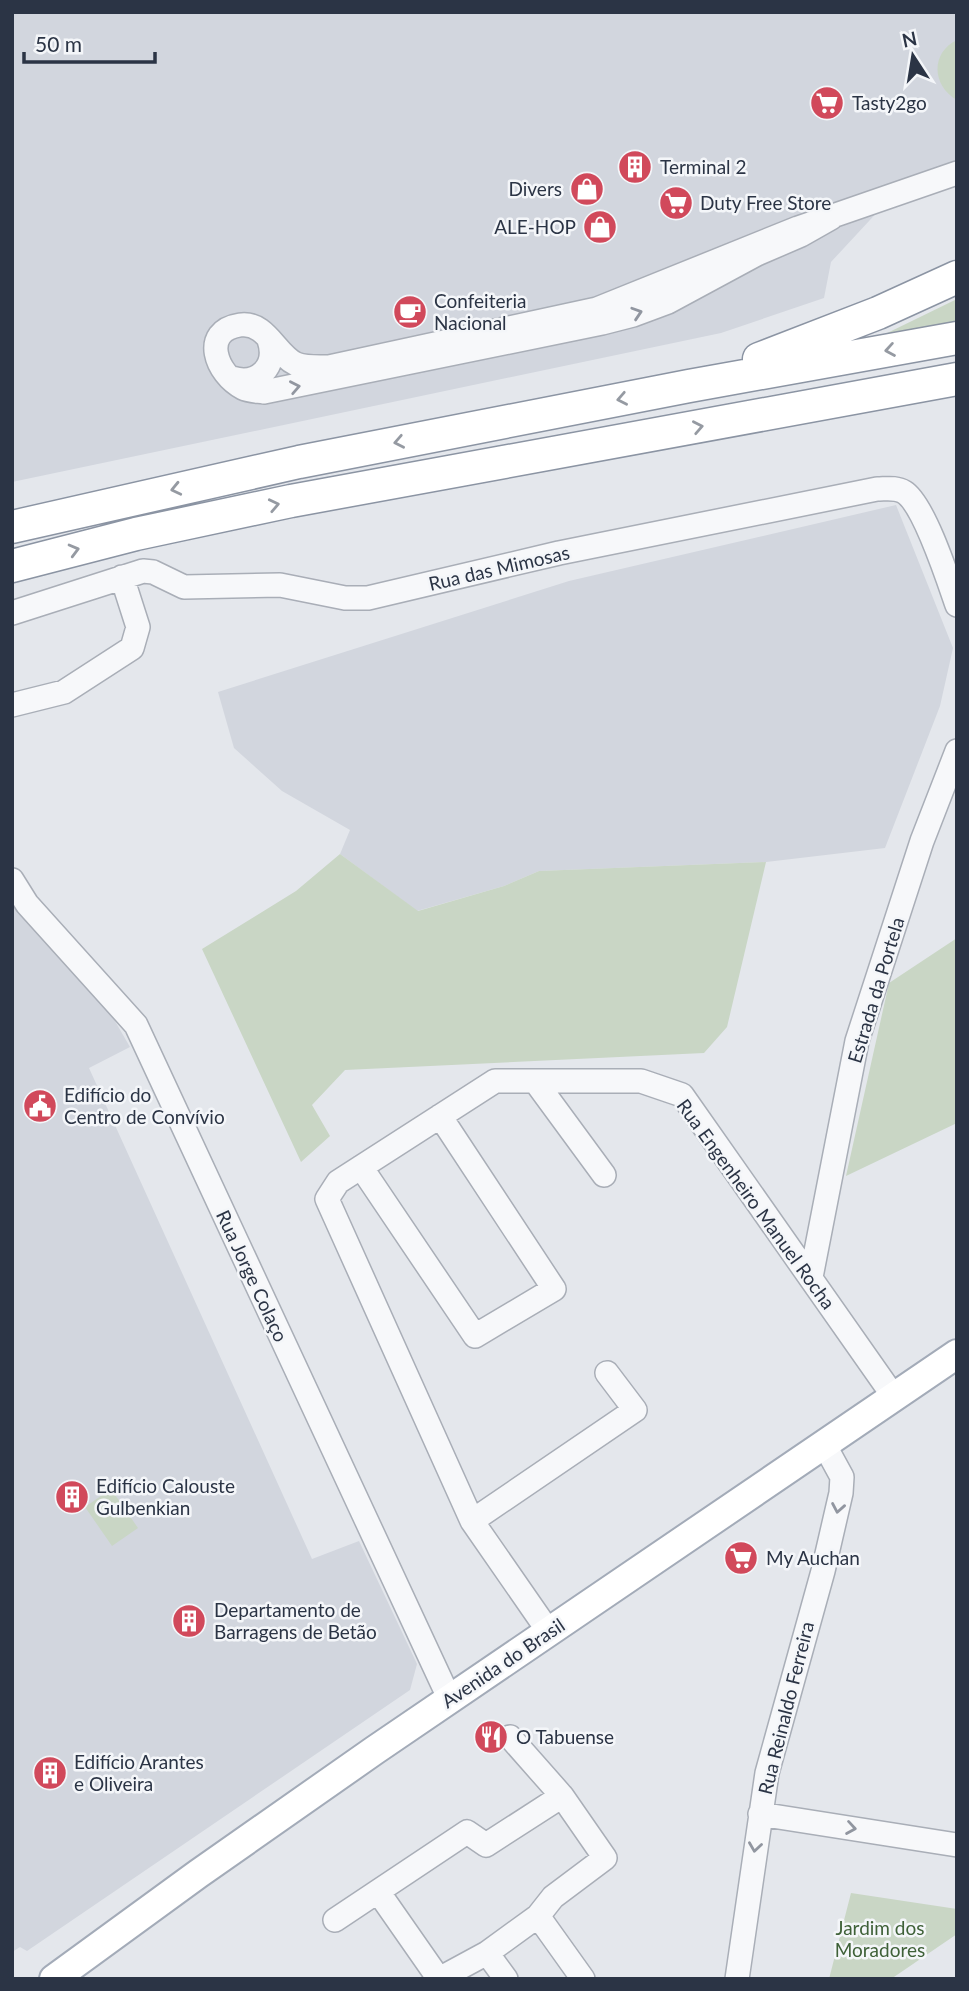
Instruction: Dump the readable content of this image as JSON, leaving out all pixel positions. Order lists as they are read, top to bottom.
{
  "streets": {
    "main road": ["Avenida do Brasil"],
    "street": [
      "Rua das Mimosas",
      "Estrada da Portela",
      "Rua Engenheiro Manuel Rocha",
      "Rua Jorge Colaço",
      "Rua Reinaldo Ferreira"
    ]
  },
  "crossings": [
    ["Estrada da Portela", "Rua Engenheiro Manuel Rocha"],
    ["Rua Engenheiro Manuel Rocha", "Avenida do Brasil"],
    ["Rua Jorge Colaço", "Avenida do Brasil"],
    ["Avenida do Brasil", "Rua Reinaldo Ferreira"]
  ],
  "one_way": ["Rua Reinaldo Ferreira"],
  "parks": ["Jardim dos Moradores"],
  "places": {
    "supermarket": ["Tasty2go", "Duty Free Store", "My Auchan"],
    "building": [
      "Terminal 2",
      "Edifício Calouste Gulbenkian",
      "Departamento de Barragens de Betão",
      "Edifício Arantes e Oliveira"
    ],
    "shop": ["Divers", "ALE-HOP"],
    "cafe": ["Confeiteria Nacional"],
    "public building": ["Edifício do Centro de Convívio"],
    "restaurant": ["O Tabuense"]
  },
  "scale_bar": "50 m",
  "north": "top"
}
